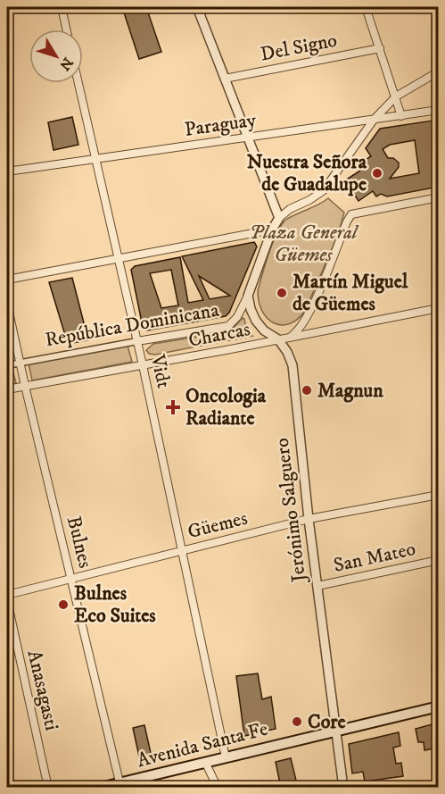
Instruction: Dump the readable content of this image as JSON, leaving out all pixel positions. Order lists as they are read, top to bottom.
{
  "streets": {
    "main road": ["Avenida Santa Fe"],
    "street": [
      "Del Signo",
      "Paraguay",
      "República Dominicana",
      "Charcas",
      "Vidt",
      "Jerónimo Salguero",
      "Güemes",
      "Bulnes",
      "San Mateo",
      "Anasagasti"
    ]
  },
  "crossings": [
    ["Paraguay", "Vidt"],
    ["República Dominicana", "Vidt"],
    ["República Dominicana", "Jerónimo Salguero"],
    ["República Dominicana", "Bulnes"],
    ["Charcas", "Vidt"],
    ["Charcas", "Jerónimo Salguero"],
    ["Charcas", "Bulnes"],
    ["Vidt", "Güemes"],
    ["Vidt", "Avenida Santa Fe"],
    ["Jerónimo Salguero", "Güemes"],
    ["Jerónimo Salguero", "San Mateo"],
    ["Jerónimo Salguero", "Avenida Santa Fe"],
    ["Güemes", "Bulnes"],
    ["Bulnes", "Avenida Santa Fe"]
  ],
  "parks": ["Plaza General Güemes"],
  "places": {
    "other": [
      "Nuestra Señora de Guadalupe",
      "Martín Miguel de Güemes",
      "Magnun",
      "Bulnes Eco Suites",
      "Core"
    ],
    "health": ["Oncologia Radiante"]
  },
  "north": "bottom right"
}
